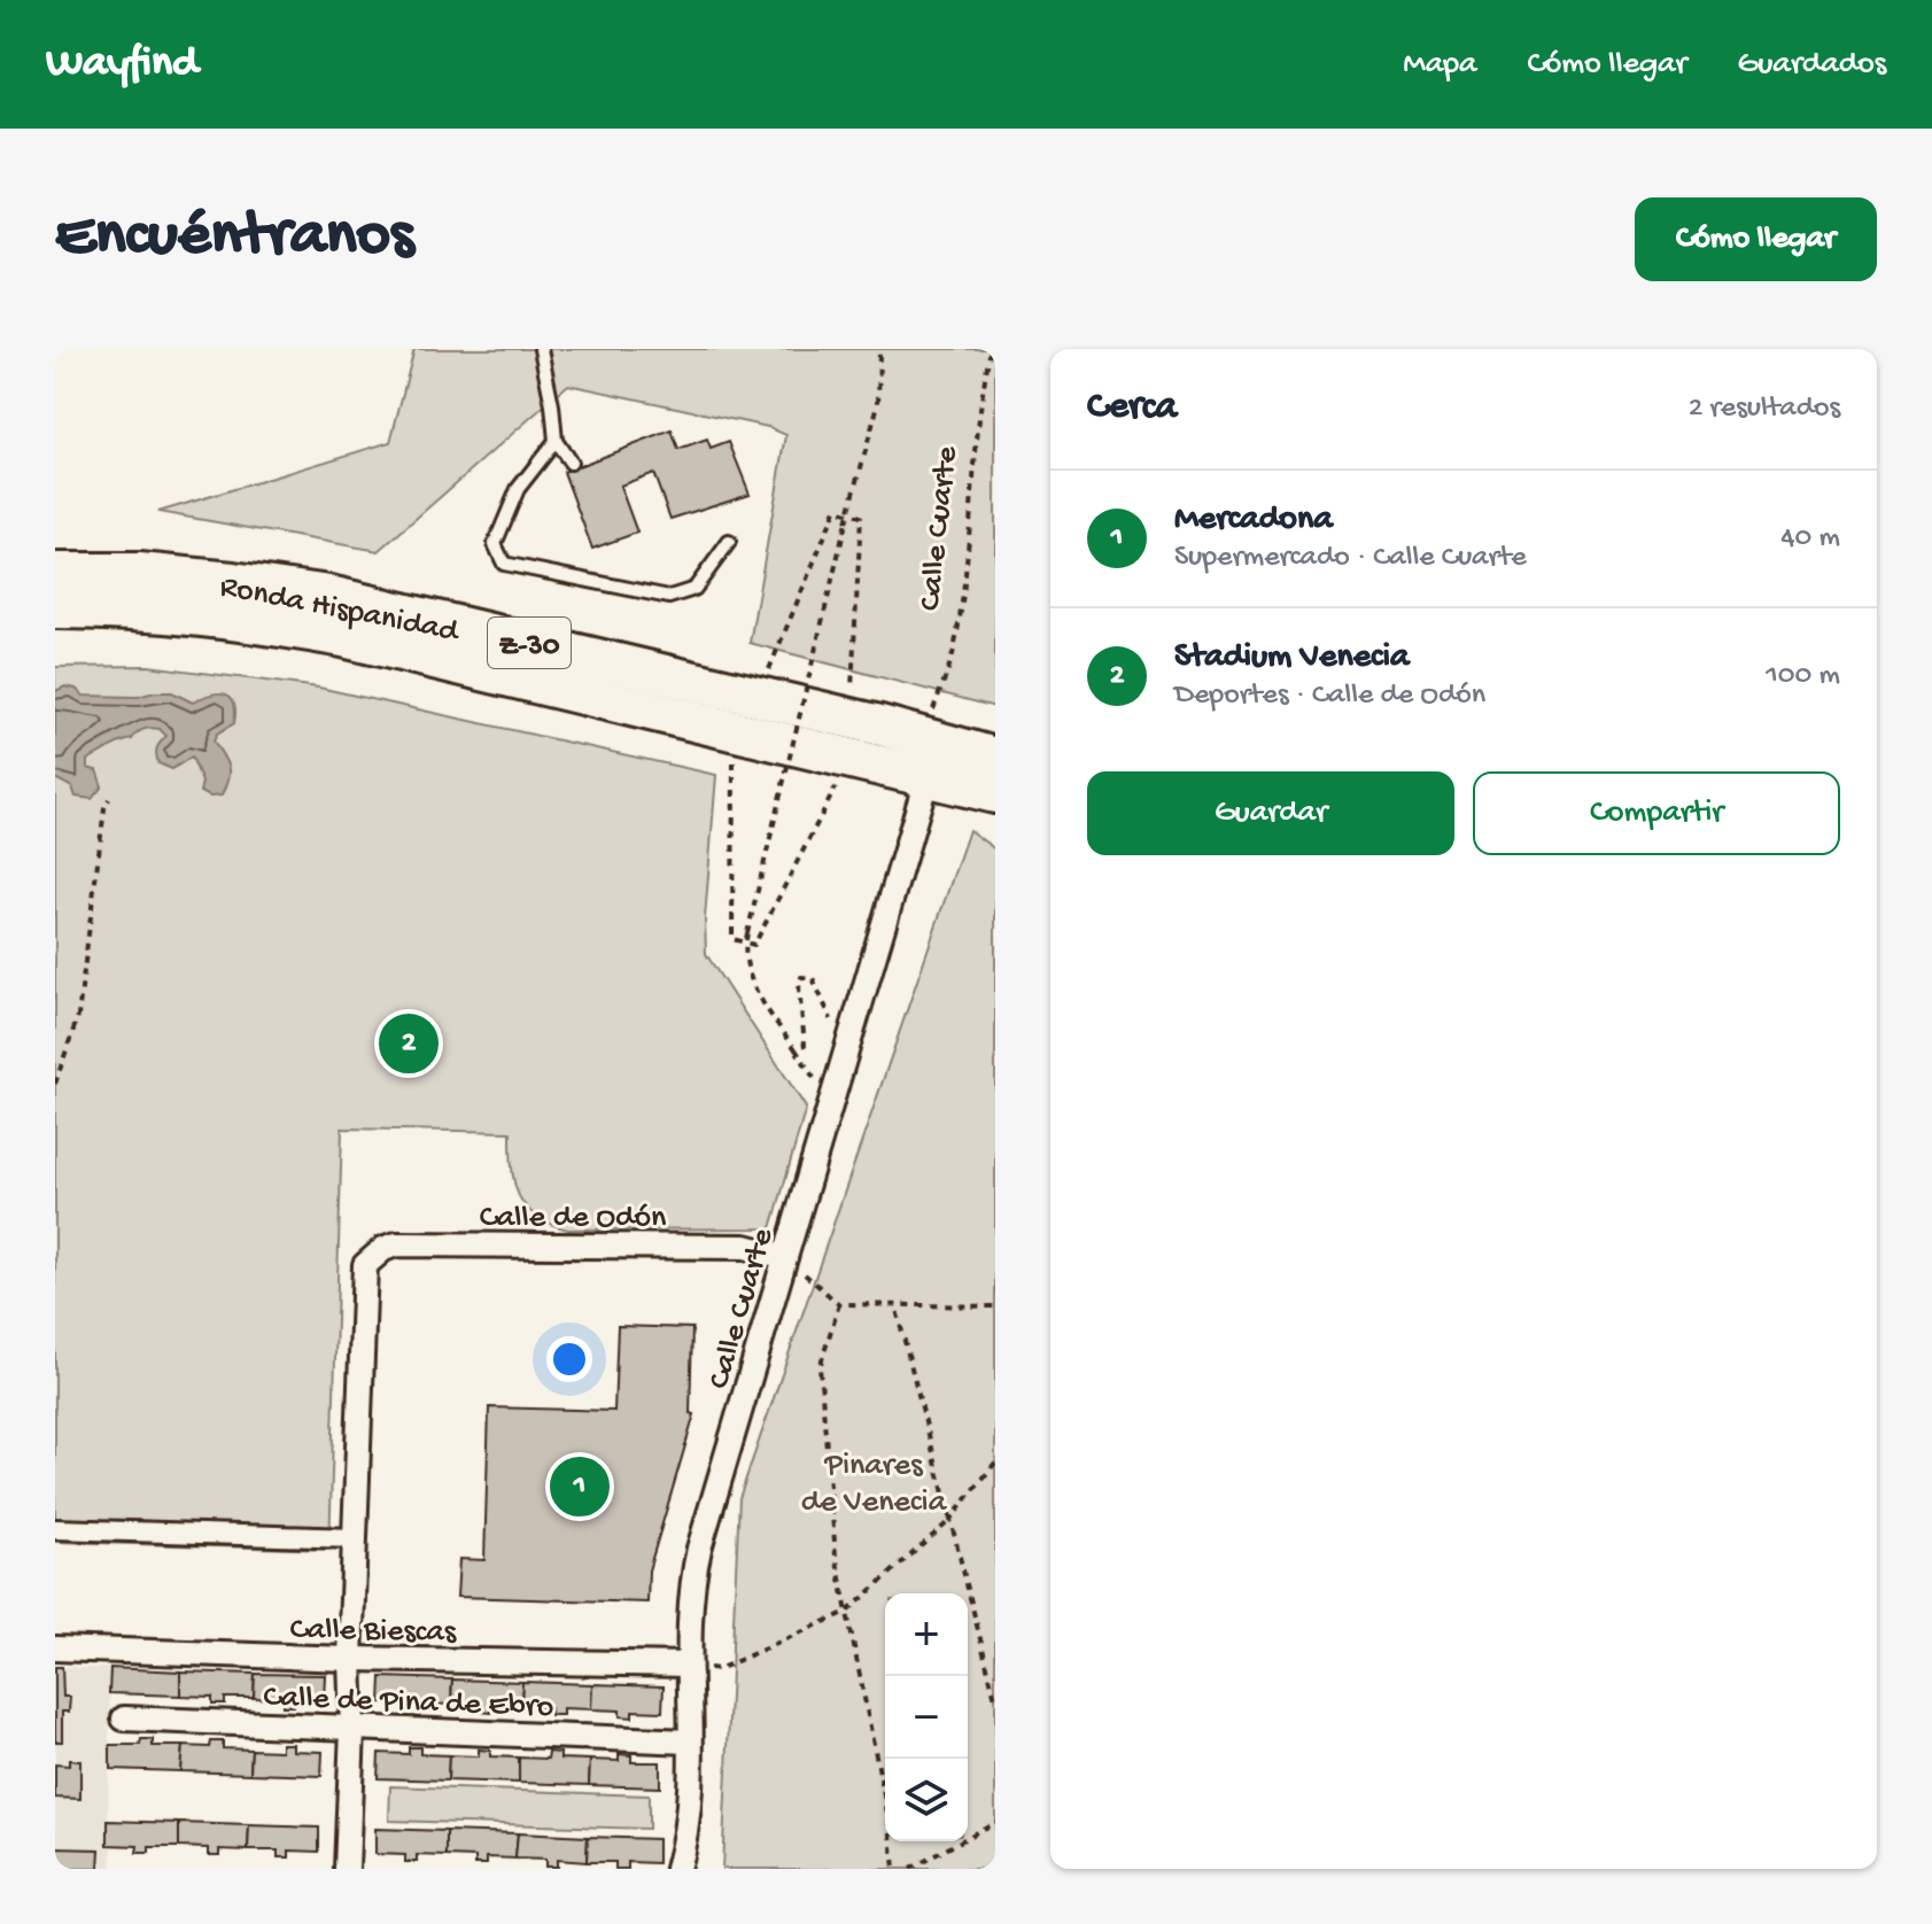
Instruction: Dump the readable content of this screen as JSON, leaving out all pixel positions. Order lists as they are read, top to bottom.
{
  "streets": {
    "highway": ["Ronda Hispanidad", "Z-30"],
    "street": [
      "Calle Cuarte",
      "Calle de Odón",
      "Calle Biescas",
      "Calle de Pina de Ebro"
    ]
  },
  "crossings": [
    ["Calle Cuarte", "Ronda Hispanidad"],
    ["Calle Cuarte", "Calle de Odón"],
    ["Calle Cuarte", "Calle Biescas"],
    ["Calle Cuarte", "Calle de Pina de Ebro"]
  ],
  "parks": ["Pinares de Venecia"],
  "page": {
    "header": "Wayfind",
    "nav": ["Mapa", "Cómo llegar", "Guardados"],
    "buttons": [
      "Cómo llegar",
      ["Guardar", "Compartir"]
    ],
    "title": "Encuéntranos",
    "heading": ["Cerca", "2 resultados"],
    "list": [
      {
        "mark": "1",
        "name": "Mercadona",
        "note": "Supermercado · Calle Cuarte",
        "value": "40 m"
      },
      {
        "mark": "2",
        "name": "Stadium Venecia",
        "note": "Deportes · Calle de Odón",
        "value": "100 m"
      }
    ],
    "pins": ["2", "1"],
    "map_buttons": ["+", "−"]
  }
}
